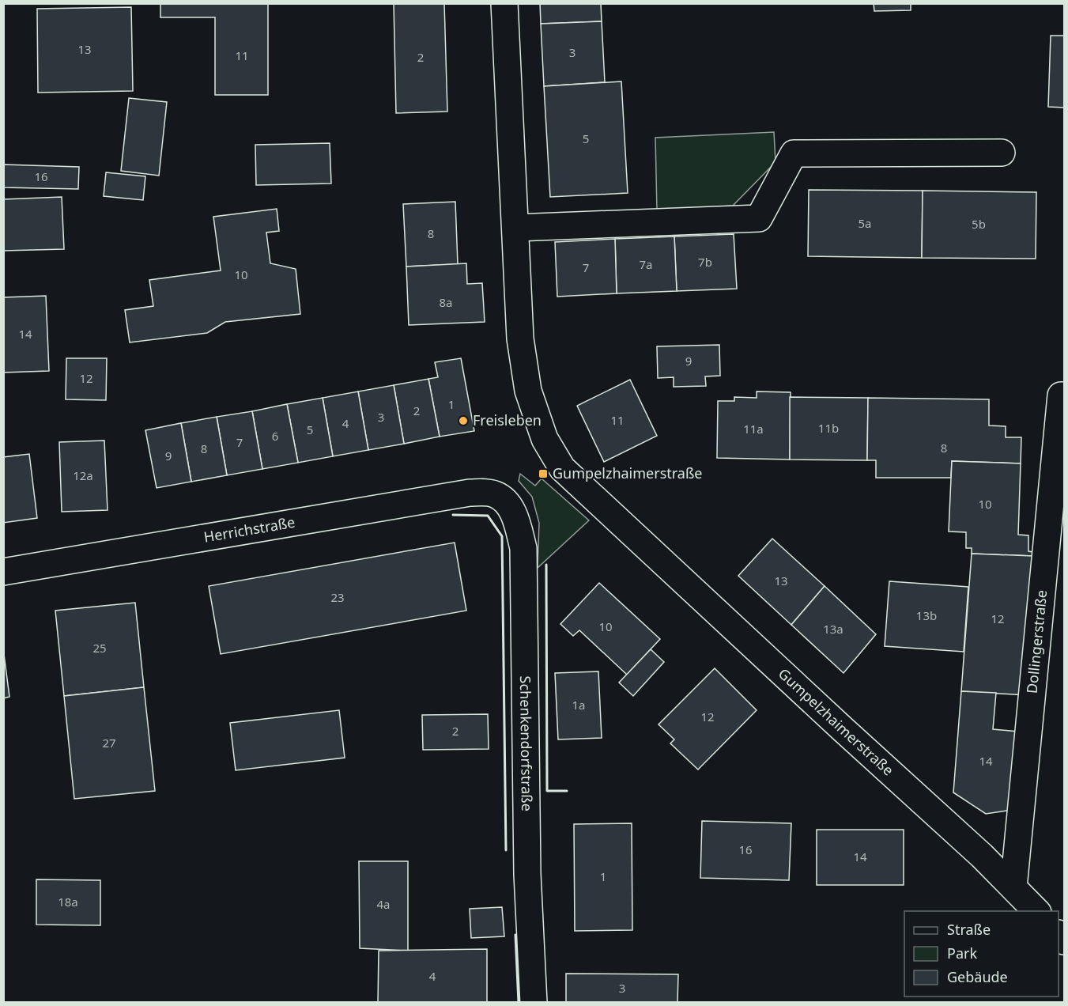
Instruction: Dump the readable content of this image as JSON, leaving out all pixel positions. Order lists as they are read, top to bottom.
{
  "streets": {
    "street": [
      "Herrichstraße",
      "Dollingerstraße",
      "Gumpelzhaimerstraße",
      "Schenkendorfstraße"
    ]
  },
  "crossings": [
    ["Herrichstraße", "Schenkendorfstraße"],
    ["Dollingerstraße", "Gumpelzhaimerstraße"]
  ],
  "places": {
    "other": ["Freisleben"],
    "transit": ["Gumpelzhaimerstraße"]
  },
  "house_numbers": [
    "13",
    "3",
    "11",
    "2",
    "5",
    "16",
    "5a",
    "5b",
    "8",
    "7b",
    "7a",
    "7",
    "10",
    "8a",
    "14",
    "9",
    "12",
    "1",
    "2",
    "3",
    "11",
    "4",
    "11b",
    "11a",
    "5",
    "6",
    "7",
    "8",
    "8",
    "9",
    "12a",
    "10",
    "13",
    "23",
    "13b",
    "12",
    "10",
    "13a",
    "25",
    "1a",
    "12",
    "2",
    "27",
    "14",
    "16",
    "14",
    "1",
    "18a",
    "4a",
    "4",
    "3"
  ],
  "legend": ["Straße", "Park", "Gebäude"]
}
